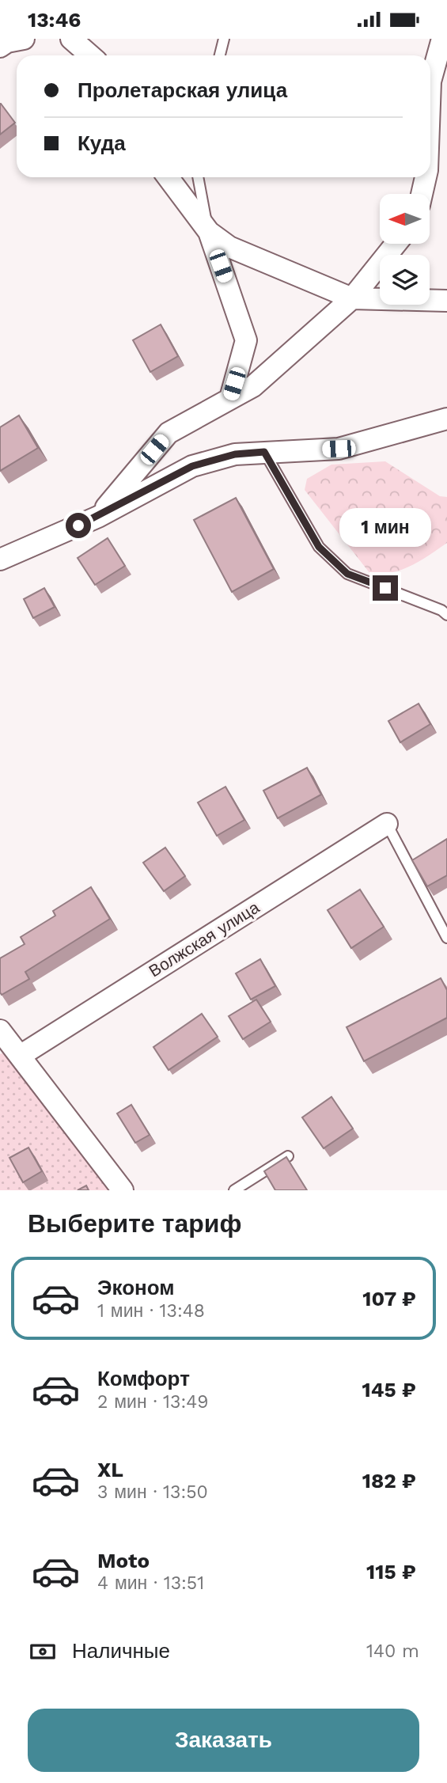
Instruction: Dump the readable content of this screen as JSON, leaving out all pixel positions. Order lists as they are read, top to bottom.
{
  "streets": {
    "street": ["Волжская улица"]
  },
  "north": "left",
  "page": {
    "status": "13:46",
    "banner": ["Пролетарская улица", "Куда"],
    "bubble": "1 мин",
    "heading": "Выберите тариф",
    "list": [
      {
        "name": "Эконом",
        "note": "1 мин · 13:48",
        "value": "107 ₽"
      },
      {
        "name": "Комфорт",
        "note": "2 мин · 13:49",
        "value": "145 ₽"
      },
      {
        "name": "XL",
        "note": "3 мин · 13:50",
        "value": "182 ₽"
      },
      {
        "name": "Moto",
        "note": "4 мин · 13:51",
        "value": "115 ₽"
      }
    ],
    "pay": ["Наличные", "140 m"],
    "buttons": "Заказать"
  }
}
